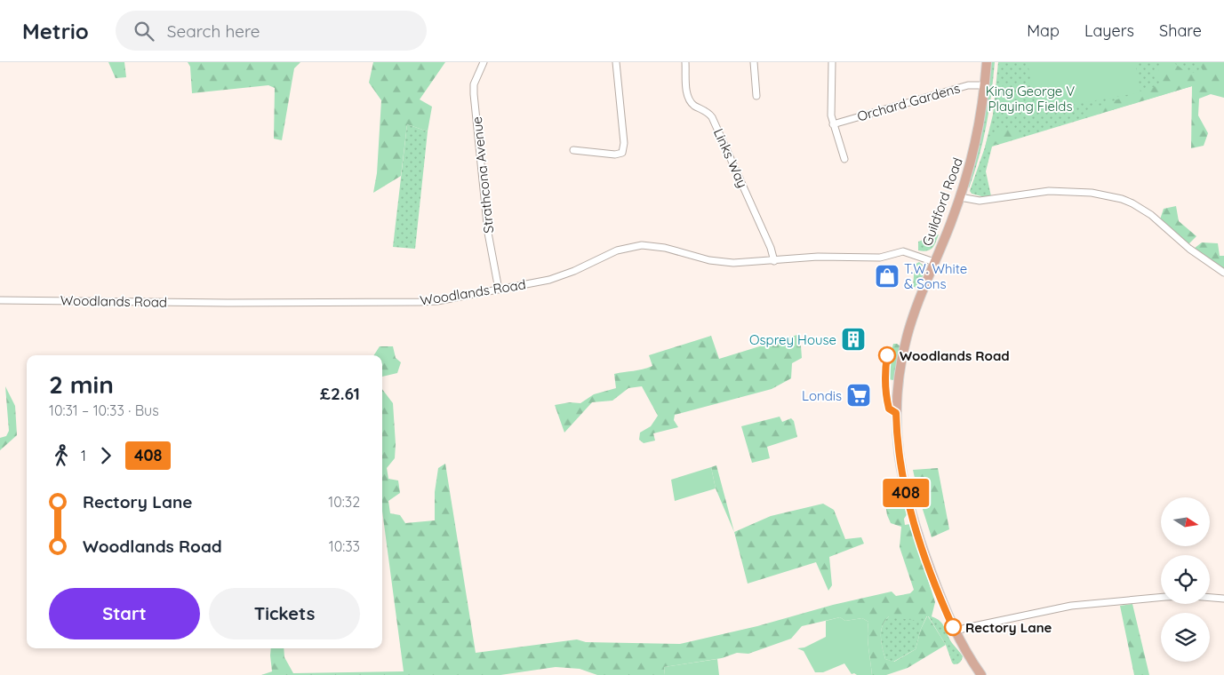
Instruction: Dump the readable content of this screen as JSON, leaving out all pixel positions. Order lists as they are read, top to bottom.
{
  "streets": {
    "main road": ["Guildford Road"],
    "street": [
      "Orchard Gardens",
      "Links Way",
      "Strathcona Avenue",
      "Woodlands Road"
    ]
  },
  "crossings": [
    ["Orchard Gardens", "Guildford Road"],
    ["Links Way", "Woodlands Road"],
    ["Strathcona Avenue", "Woodlands Road"],
    ["Guildford Road", "Woodlands Road"]
  ],
  "parks": ["King George V Playing Fields"],
  "places": {
    "shop": ["T.W. White & Sons"],
    "building": ["Osprey House"],
    "other": ["Woodlands Road", "Rectory Lane"],
    "supermarket": ["Londis"]
  },
  "lines": ["bus line 408"],
  "north": "right",
  "page": {
    "header": "Metrio",
    "search": "Search here",
    "nav": ["Map", "Layers", "Share"],
    "on_map": "408",
    "heading": ["2 min", "10:31 – 10:33 · Bus", "£2.61"],
    "legs": ["1", "408"],
    "list": [
      {
        "name": "Rectory Lane",
        "value": "10:32"
      },
      {
        "name": "Woodlands Road",
        "value": "10:33"
      }
    ],
    "buttons": ["Start", "Tickets"]
  }
}
